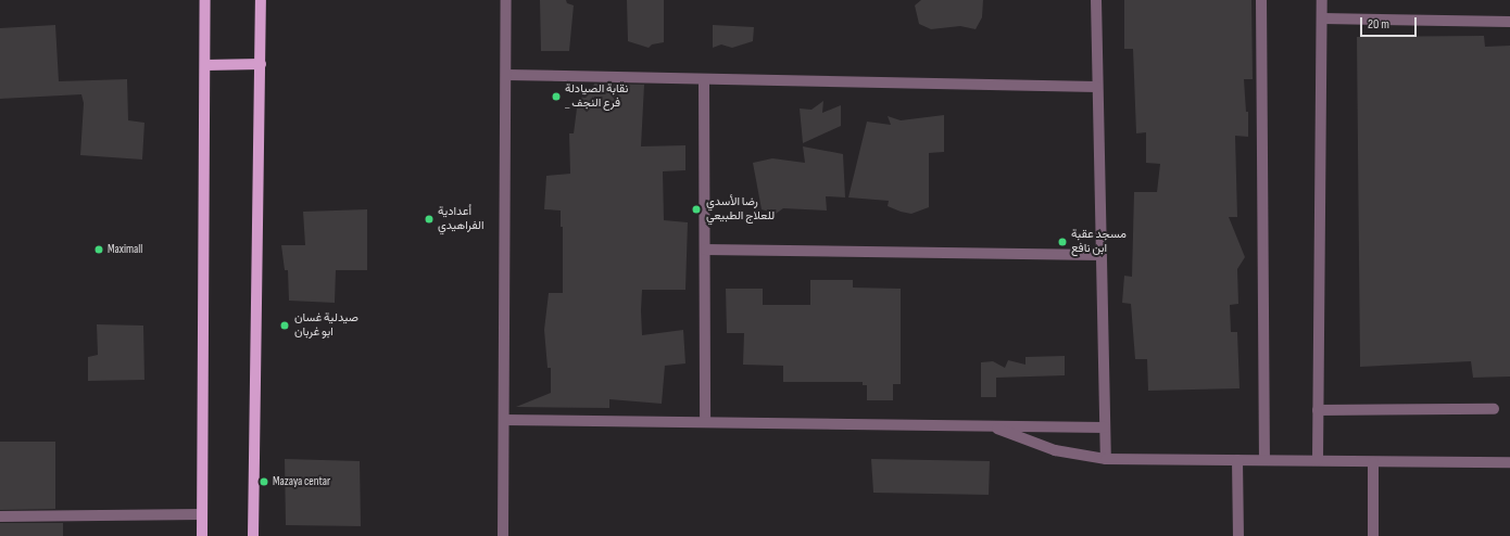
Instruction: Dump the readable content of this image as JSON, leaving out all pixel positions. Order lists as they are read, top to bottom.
{
  "places": [
    "نقابة الصيادلة _ فرع النجف",
    "رضا الأسدي للعلاج الطبيعي",
    "أعدادية الفراهيدي",
    "مسجد عقبة ابن نافع",
    "Maximall",
    "صيدلية غسان ابو غربان",
    "Mazaya centar"
  ],
  "scale_bar": "20 m"
}
